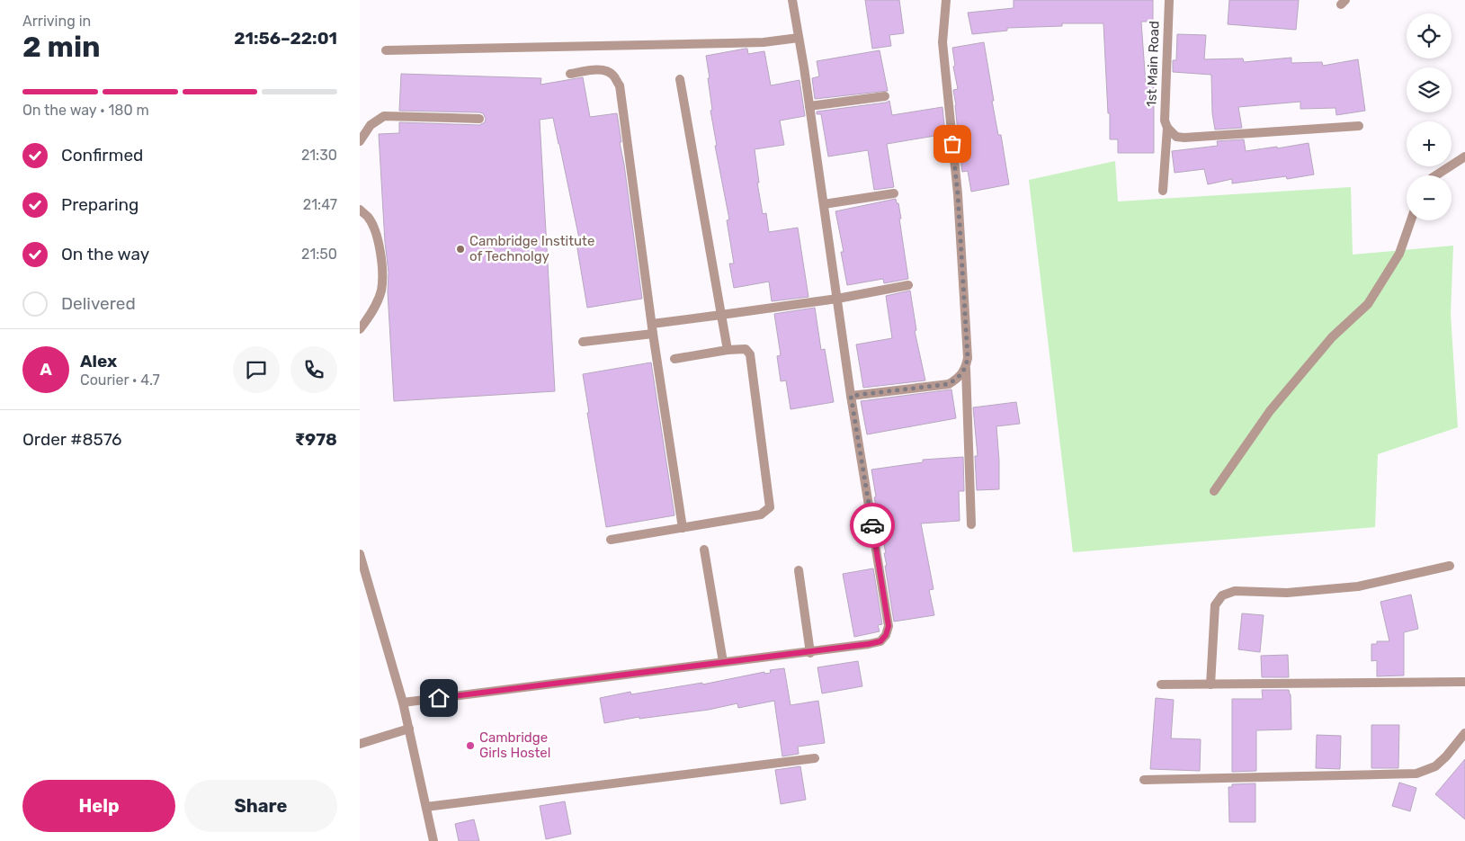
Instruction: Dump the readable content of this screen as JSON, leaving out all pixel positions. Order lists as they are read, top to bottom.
{
  "streets": {
    "street": ["1st Main Road"]
  },
  "places": ["Cambridge Institute of Technolgy", "Cambridge Girls Hostel"],
  "page": {
    "heading": ["2 min", "Arriving in", "21:56–22:01"],
    "panel": [
      "Alex",
      "Courier · 4.7",
      "Order #8576",
      "₹978"
    ],
    "map_buttons": ["+", "−"],
    "bar": "On the way · 180 m",
    "list": [
      ["Confirmed", "21:30"],
      ["Preparing", "21:47"],
      ["On the way", "21:50"],
      "Delivered"
    ],
    "round": "A",
    "buttons": ["Help", "Share"]
  }
}
